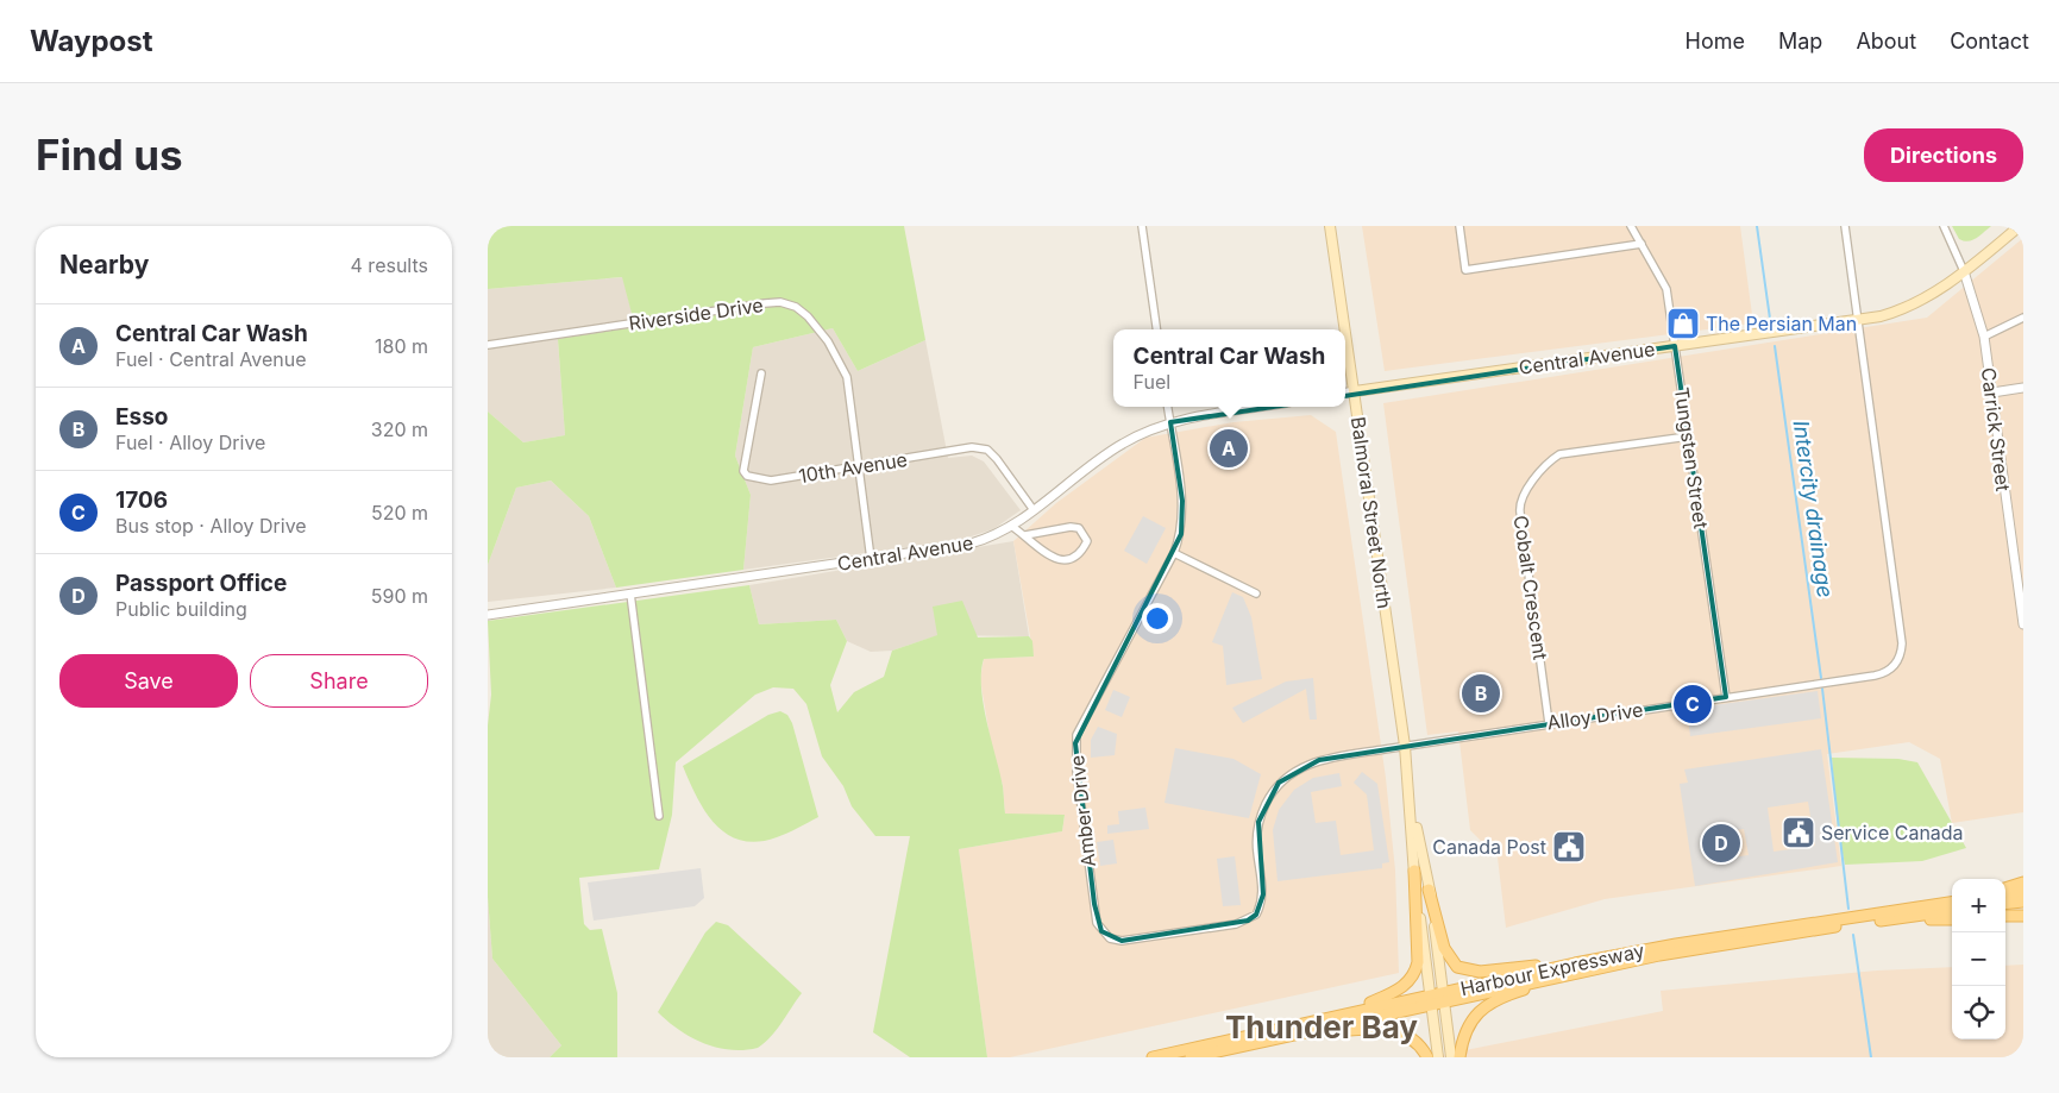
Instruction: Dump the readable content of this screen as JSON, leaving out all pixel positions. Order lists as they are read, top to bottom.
{
  "streets": {
    "main road": ["Central Avenue", "Balmoral Street North", "Harbour Expressway"],
    "street": [
      "Riverside Drive",
      "Carrick Street",
      "Tungsten Street",
      "10th Avenue",
      "Cobalt Crescent",
      "Alloy Drive",
      "Amber Drive"
    ]
  },
  "crossings": [
    ["Riverside Drive", "Central Avenue"],
    ["Riverside Drive", "10th Avenue"],
    ["Central Avenue", "Carrick Street"],
    ["Central Avenue", "Tungsten Street"],
    ["Central Avenue", "10th Avenue"],
    ["Central Avenue", "Balmoral Street North"],
    ["Central Avenue", "Alloy Drive"],
    ["Central Avenue", "Amber Drive"],
    ["Tungsten Street", "Cobalt Crescent"],
    ["Tungsten Street", "Alloy Drive"],
    ["Balmoral Street North", "Alloy Drive"],
    ["Balmoral Street North", "Harbour Expressway"],
    ["Cobalt Crescent", "Alloy Drive"],
    ["Alloy Drive", "Amber Drive"]
  ],
  "districts": ["Thunder Bay"],
  "water": ["Intercity drainage"],
  "places": {
    "shop": ["The Persian Man"],
    "public building": ["Service Canada", "Canada Post"]
  },
  "page": {
    "header": "Waypost",
    "nav": [
      "Home",
      "Map",
      "About",
      "Contact"
    ],
    "buttons": [
      "Directions",
      ["Save", "Share"]
    ],
    "title": "Find us",
    "heading": ["Nearby", "4 results"],
    "list": [
      {
        "mark": "A",
        "name": "Central Car Wash",
        "note": "Fuel · Central Avenue",
        "value": "180 m"
      },
      {
        "mark": "B",
        "name": "Esso",
        "note": "Fuel · Alloy Drive",
        "value": "320 m"
      },
      {
        "mark": "C",
        "name": "1706",
        "note": "Bus stop · Alloy Drive",
        "value": "520 m"
      },
      {
        "mark": "D",
        "name": "Passport Office",
        "note": "Public building",
        "value": "590 m"
      }
    ],
    "popup": ["Central Car Wash", "Fuel"],
    "pins": [
      "A",
      "B",
      "C",
      "D"
    ],
    "map_buttons": ["+", "−"]
  }
}
